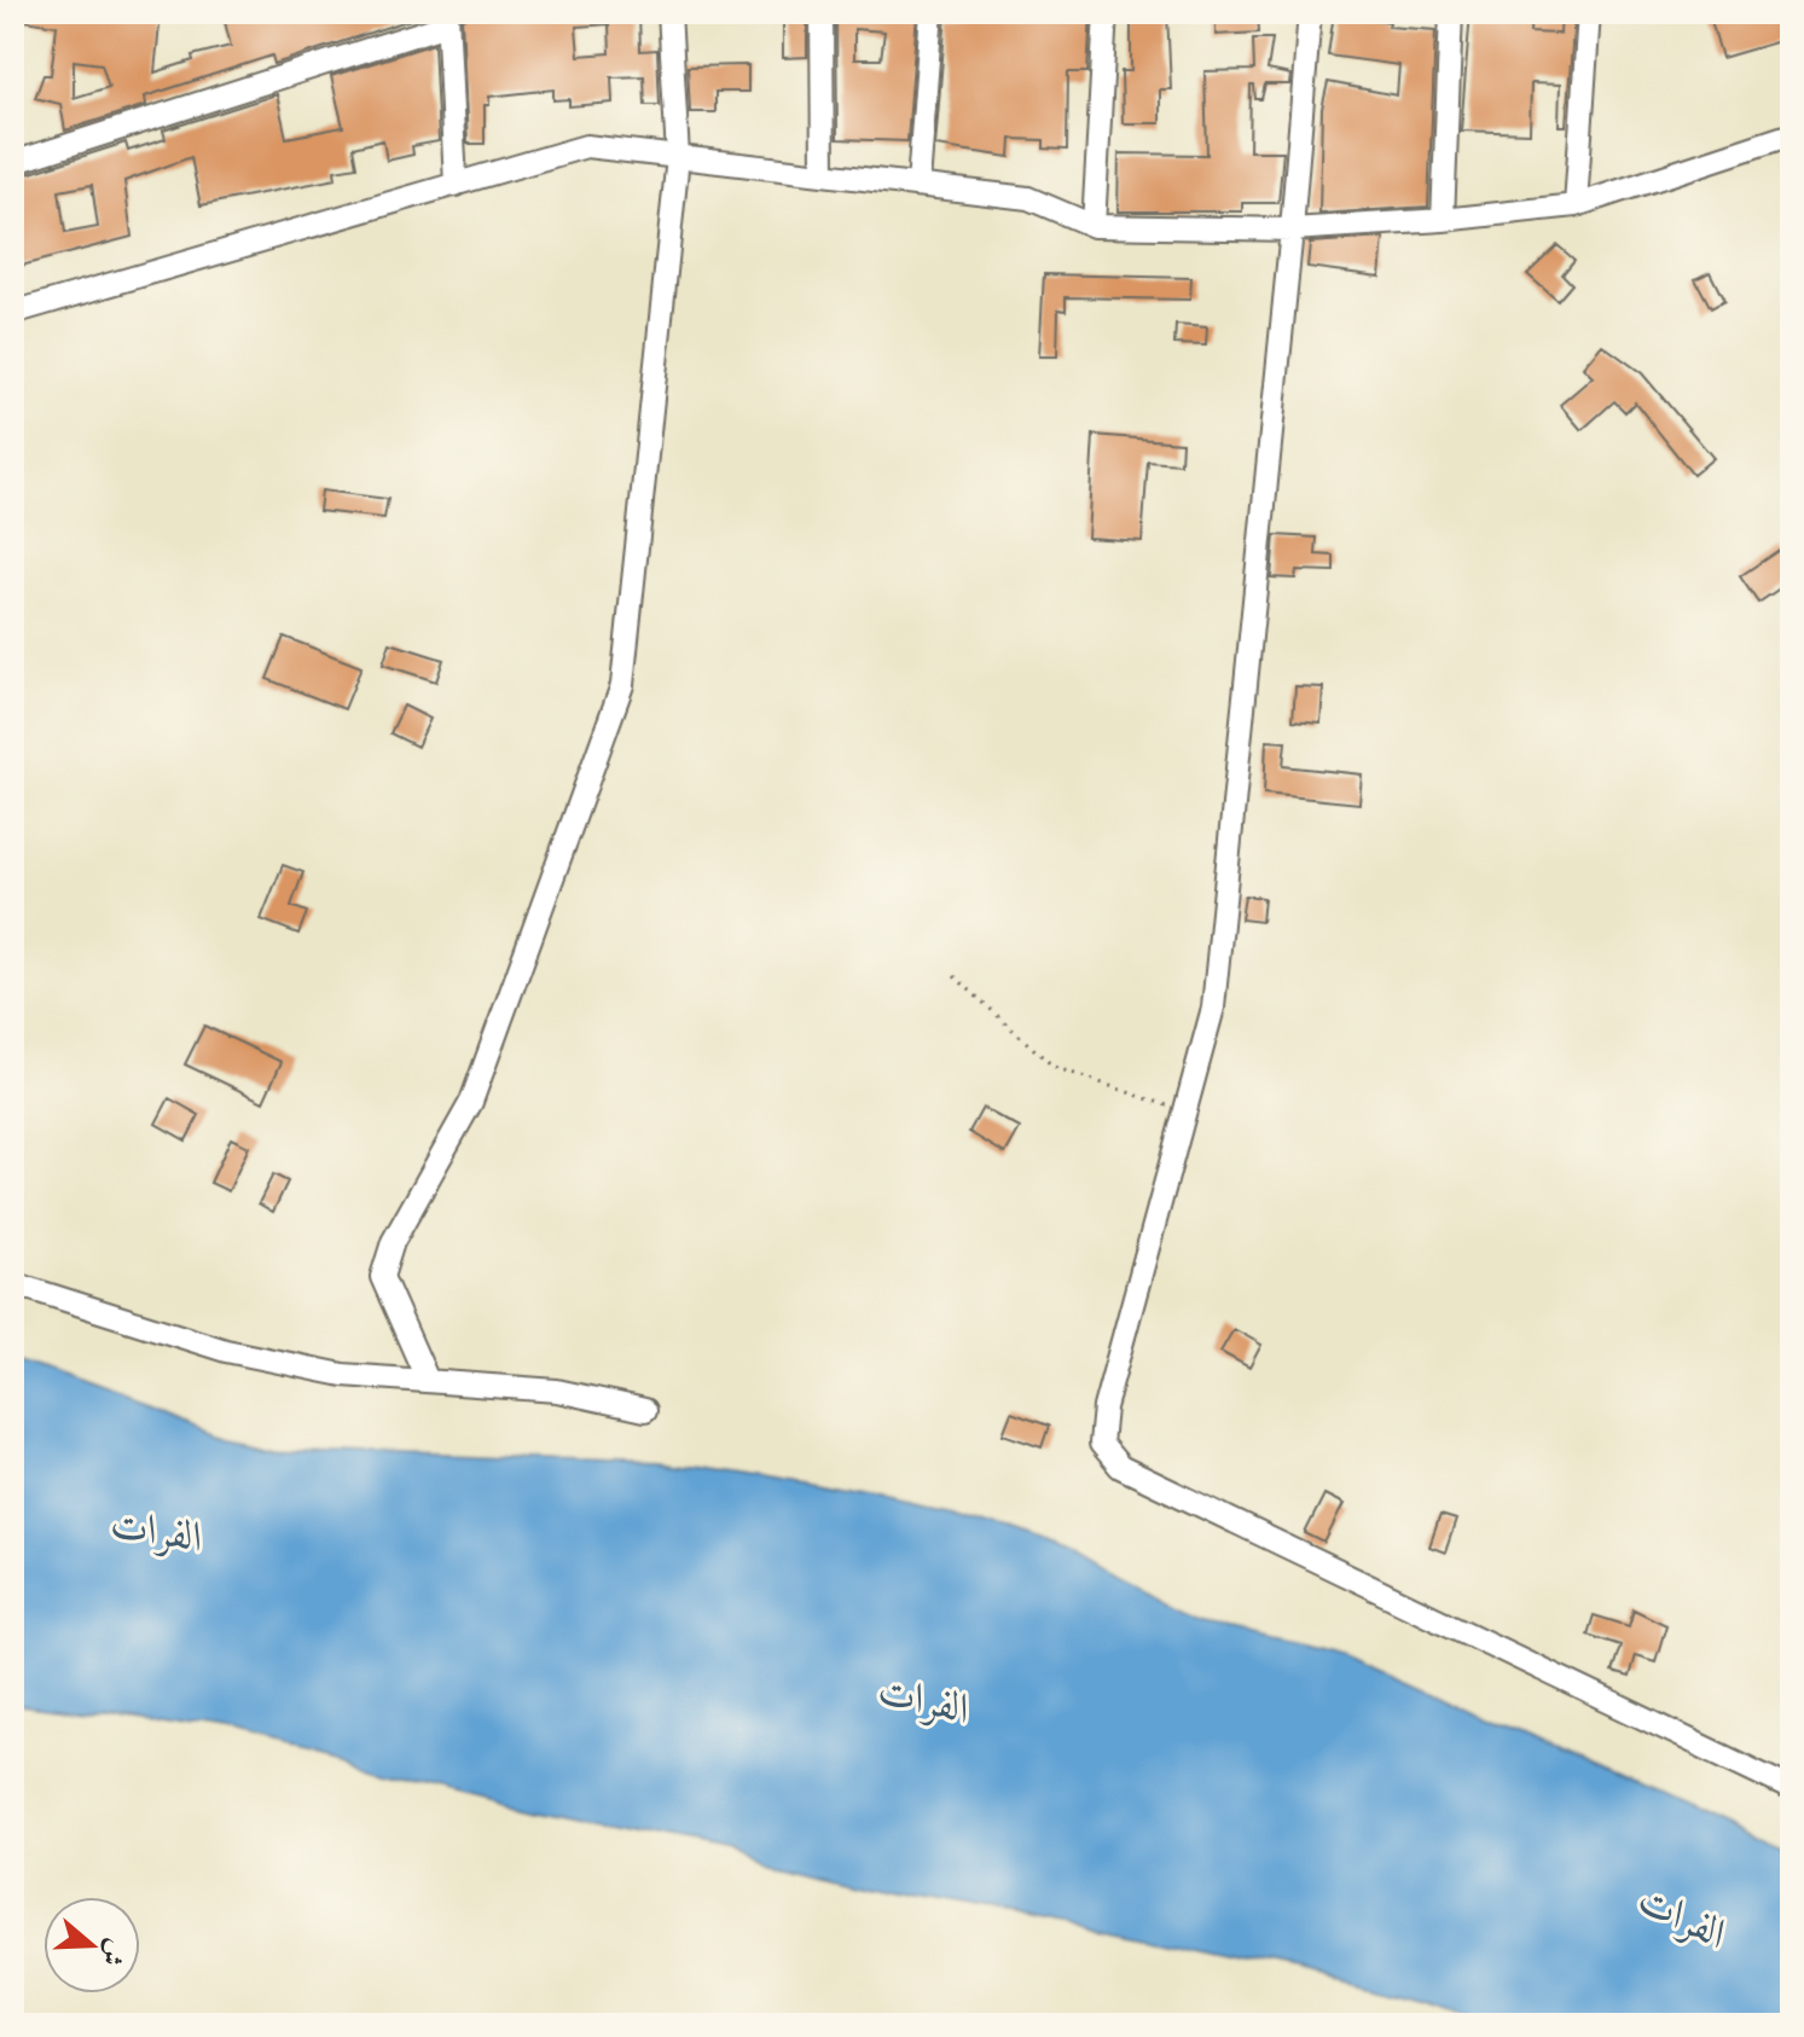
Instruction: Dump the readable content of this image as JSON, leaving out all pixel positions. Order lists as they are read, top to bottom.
{
  "water": ["الفرات"],
  "north": "right"
}
